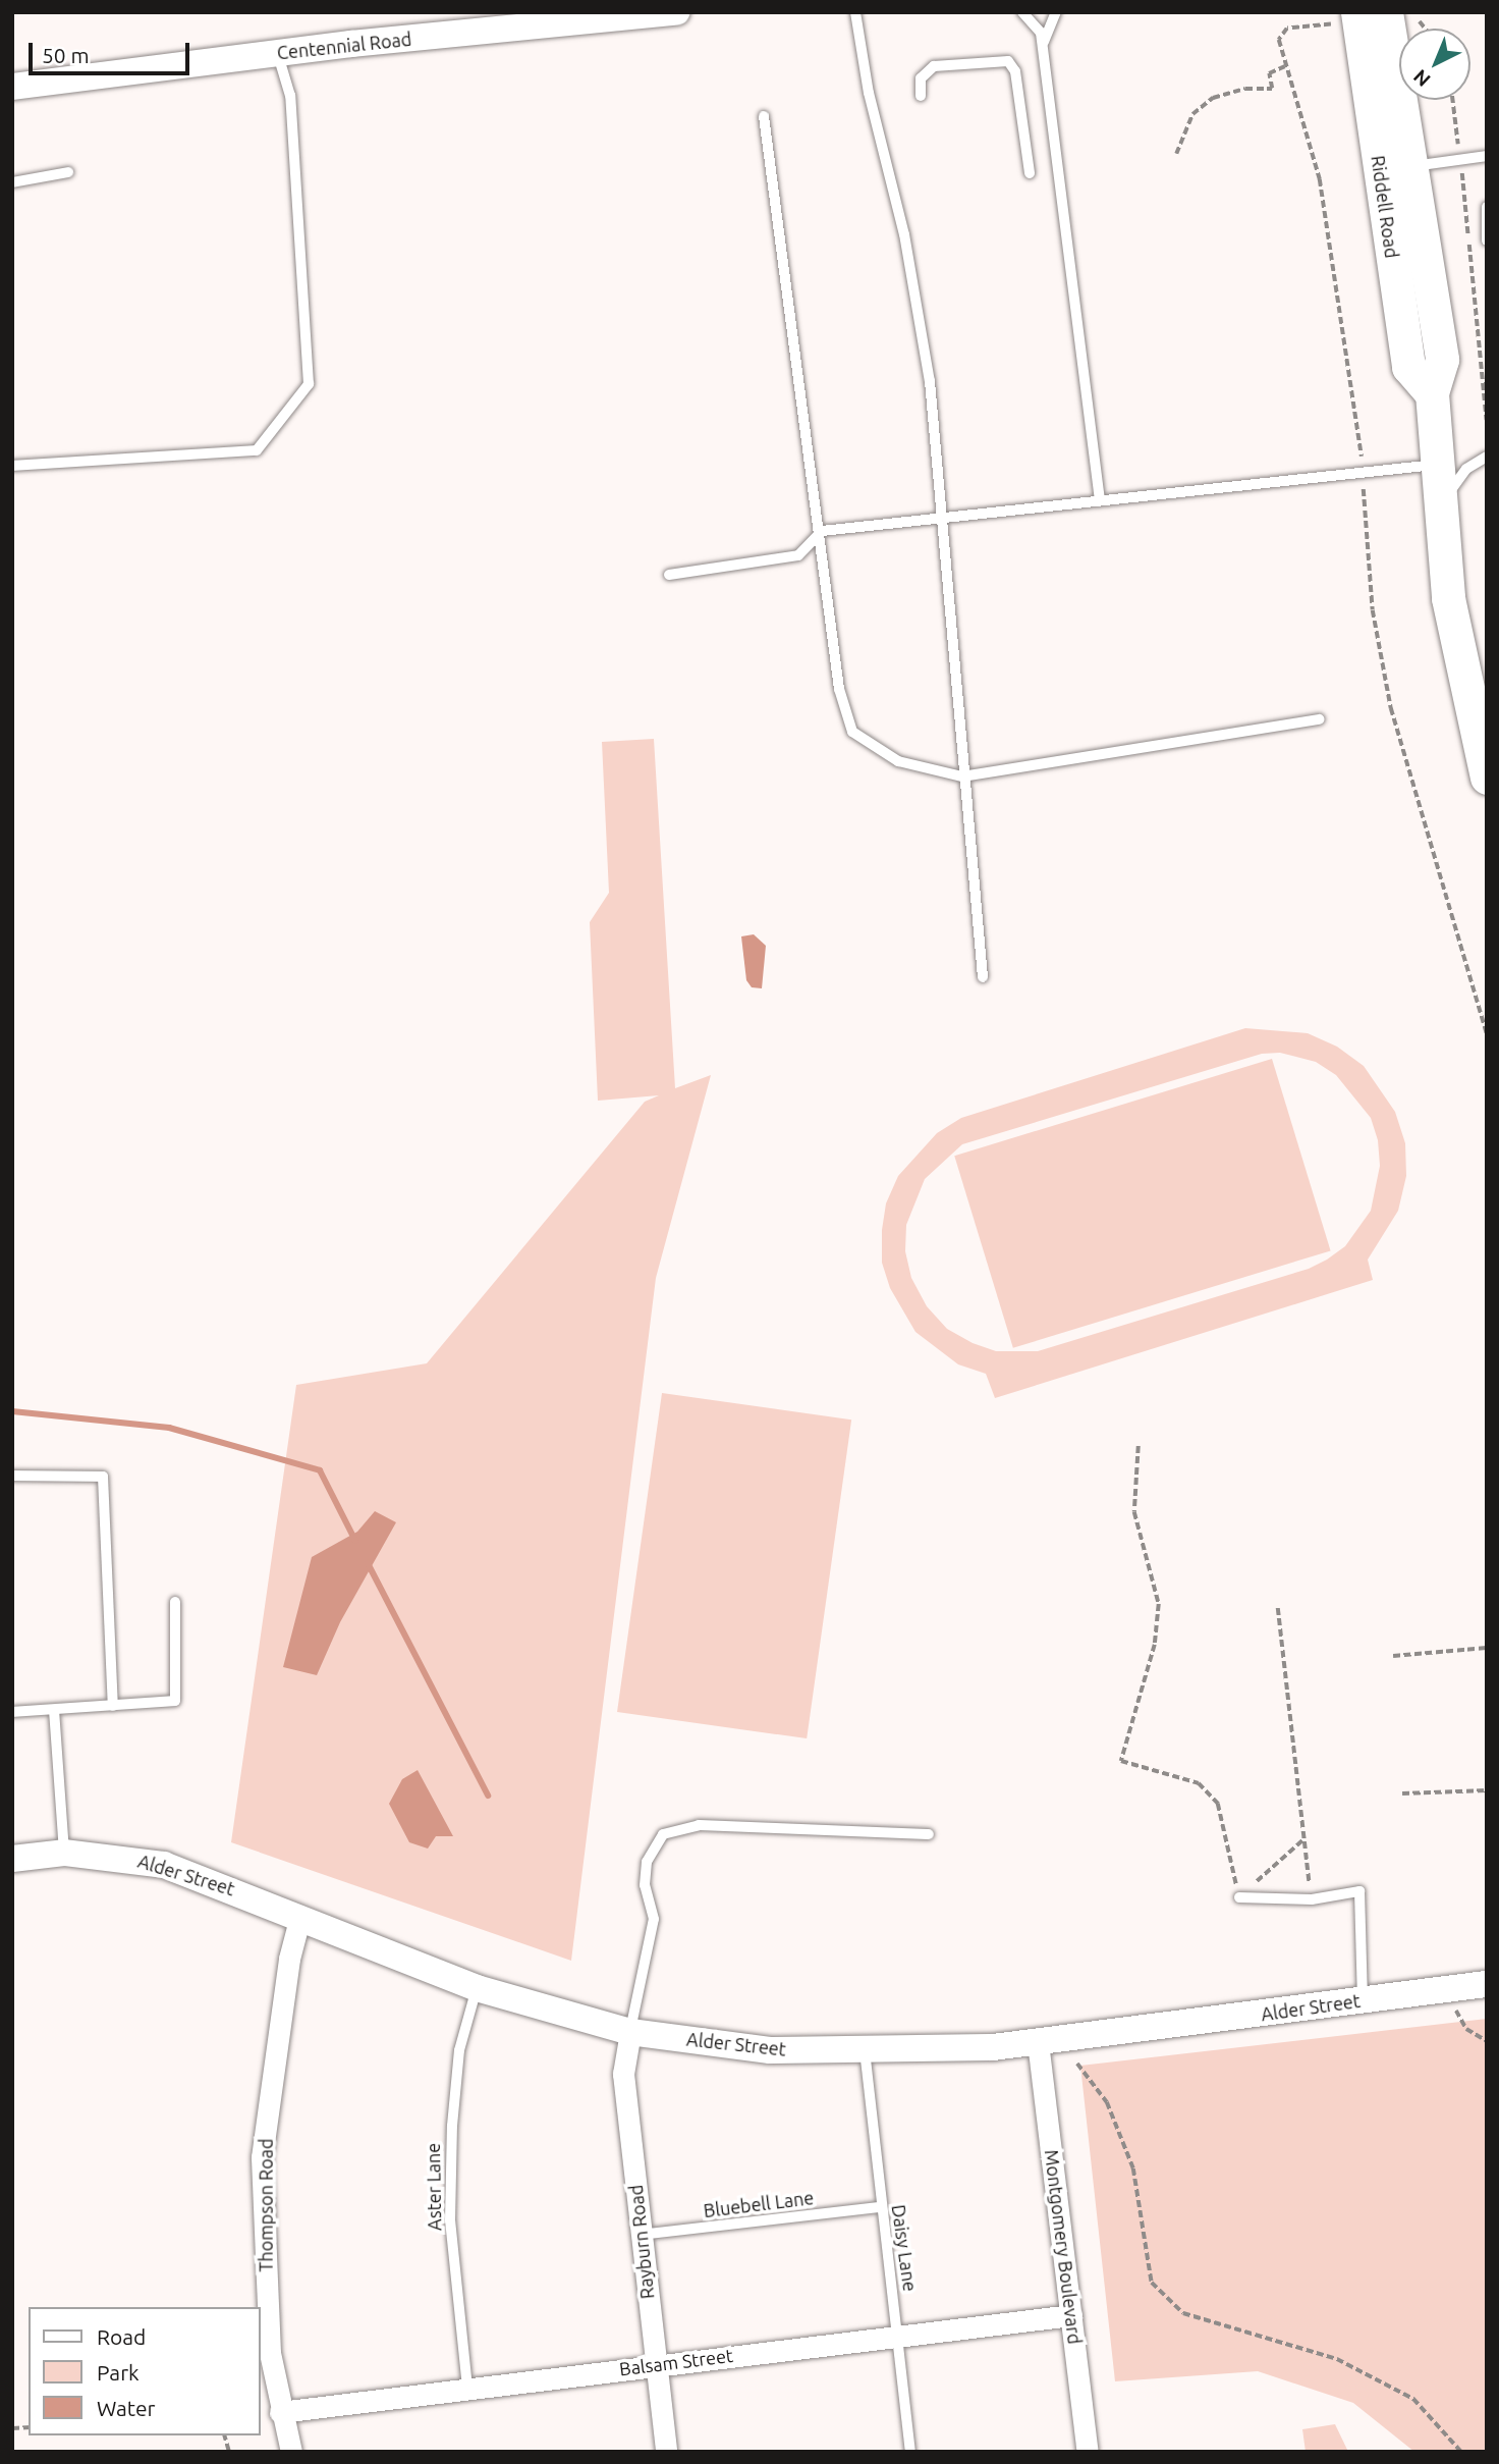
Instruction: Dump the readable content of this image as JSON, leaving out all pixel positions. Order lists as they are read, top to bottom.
{
  "streets": {
    "main road": ["Riddell Road"],
    "street": [
      "Centennial Road",
      "Alder Street",
      "Thompson Road",
      "Rayburn Road",
      "Montgomery Boulevard",
      "Balsam Street"
    ],
    "lane": ["Aster Lane", "Bluebell Lane", "Daisy Lane"]
  },
  "crossings": [
    ["Alder Street", "Aster Lane"],
    ["Alder Street", "Thompson Road"],
    ["Alder Street", "Rayburn Road"],
    ["Alder Street", "Montgomery Boulevard"],
    ["Alder Street", "Daisy Lane"],
    ["Aster Lane", "Balsam Street"],
    ["Bluebell Lane", "Rayburn Road"],
    ["Bluebell Lane", "Daisy Lane"],
    ["Thompson Road", "Balsam Street"],
    ["Rayburn Road", "Balsam Street"],
    ["Montgomery Boulevard", "Balsam Street"],
    ["Daisy Lane", "Balsam Street"]
  ],
  "legend": ["Road", "Park", "Water"],
  "scale_bar": "50 m",
  "north": "bottom left"
}
